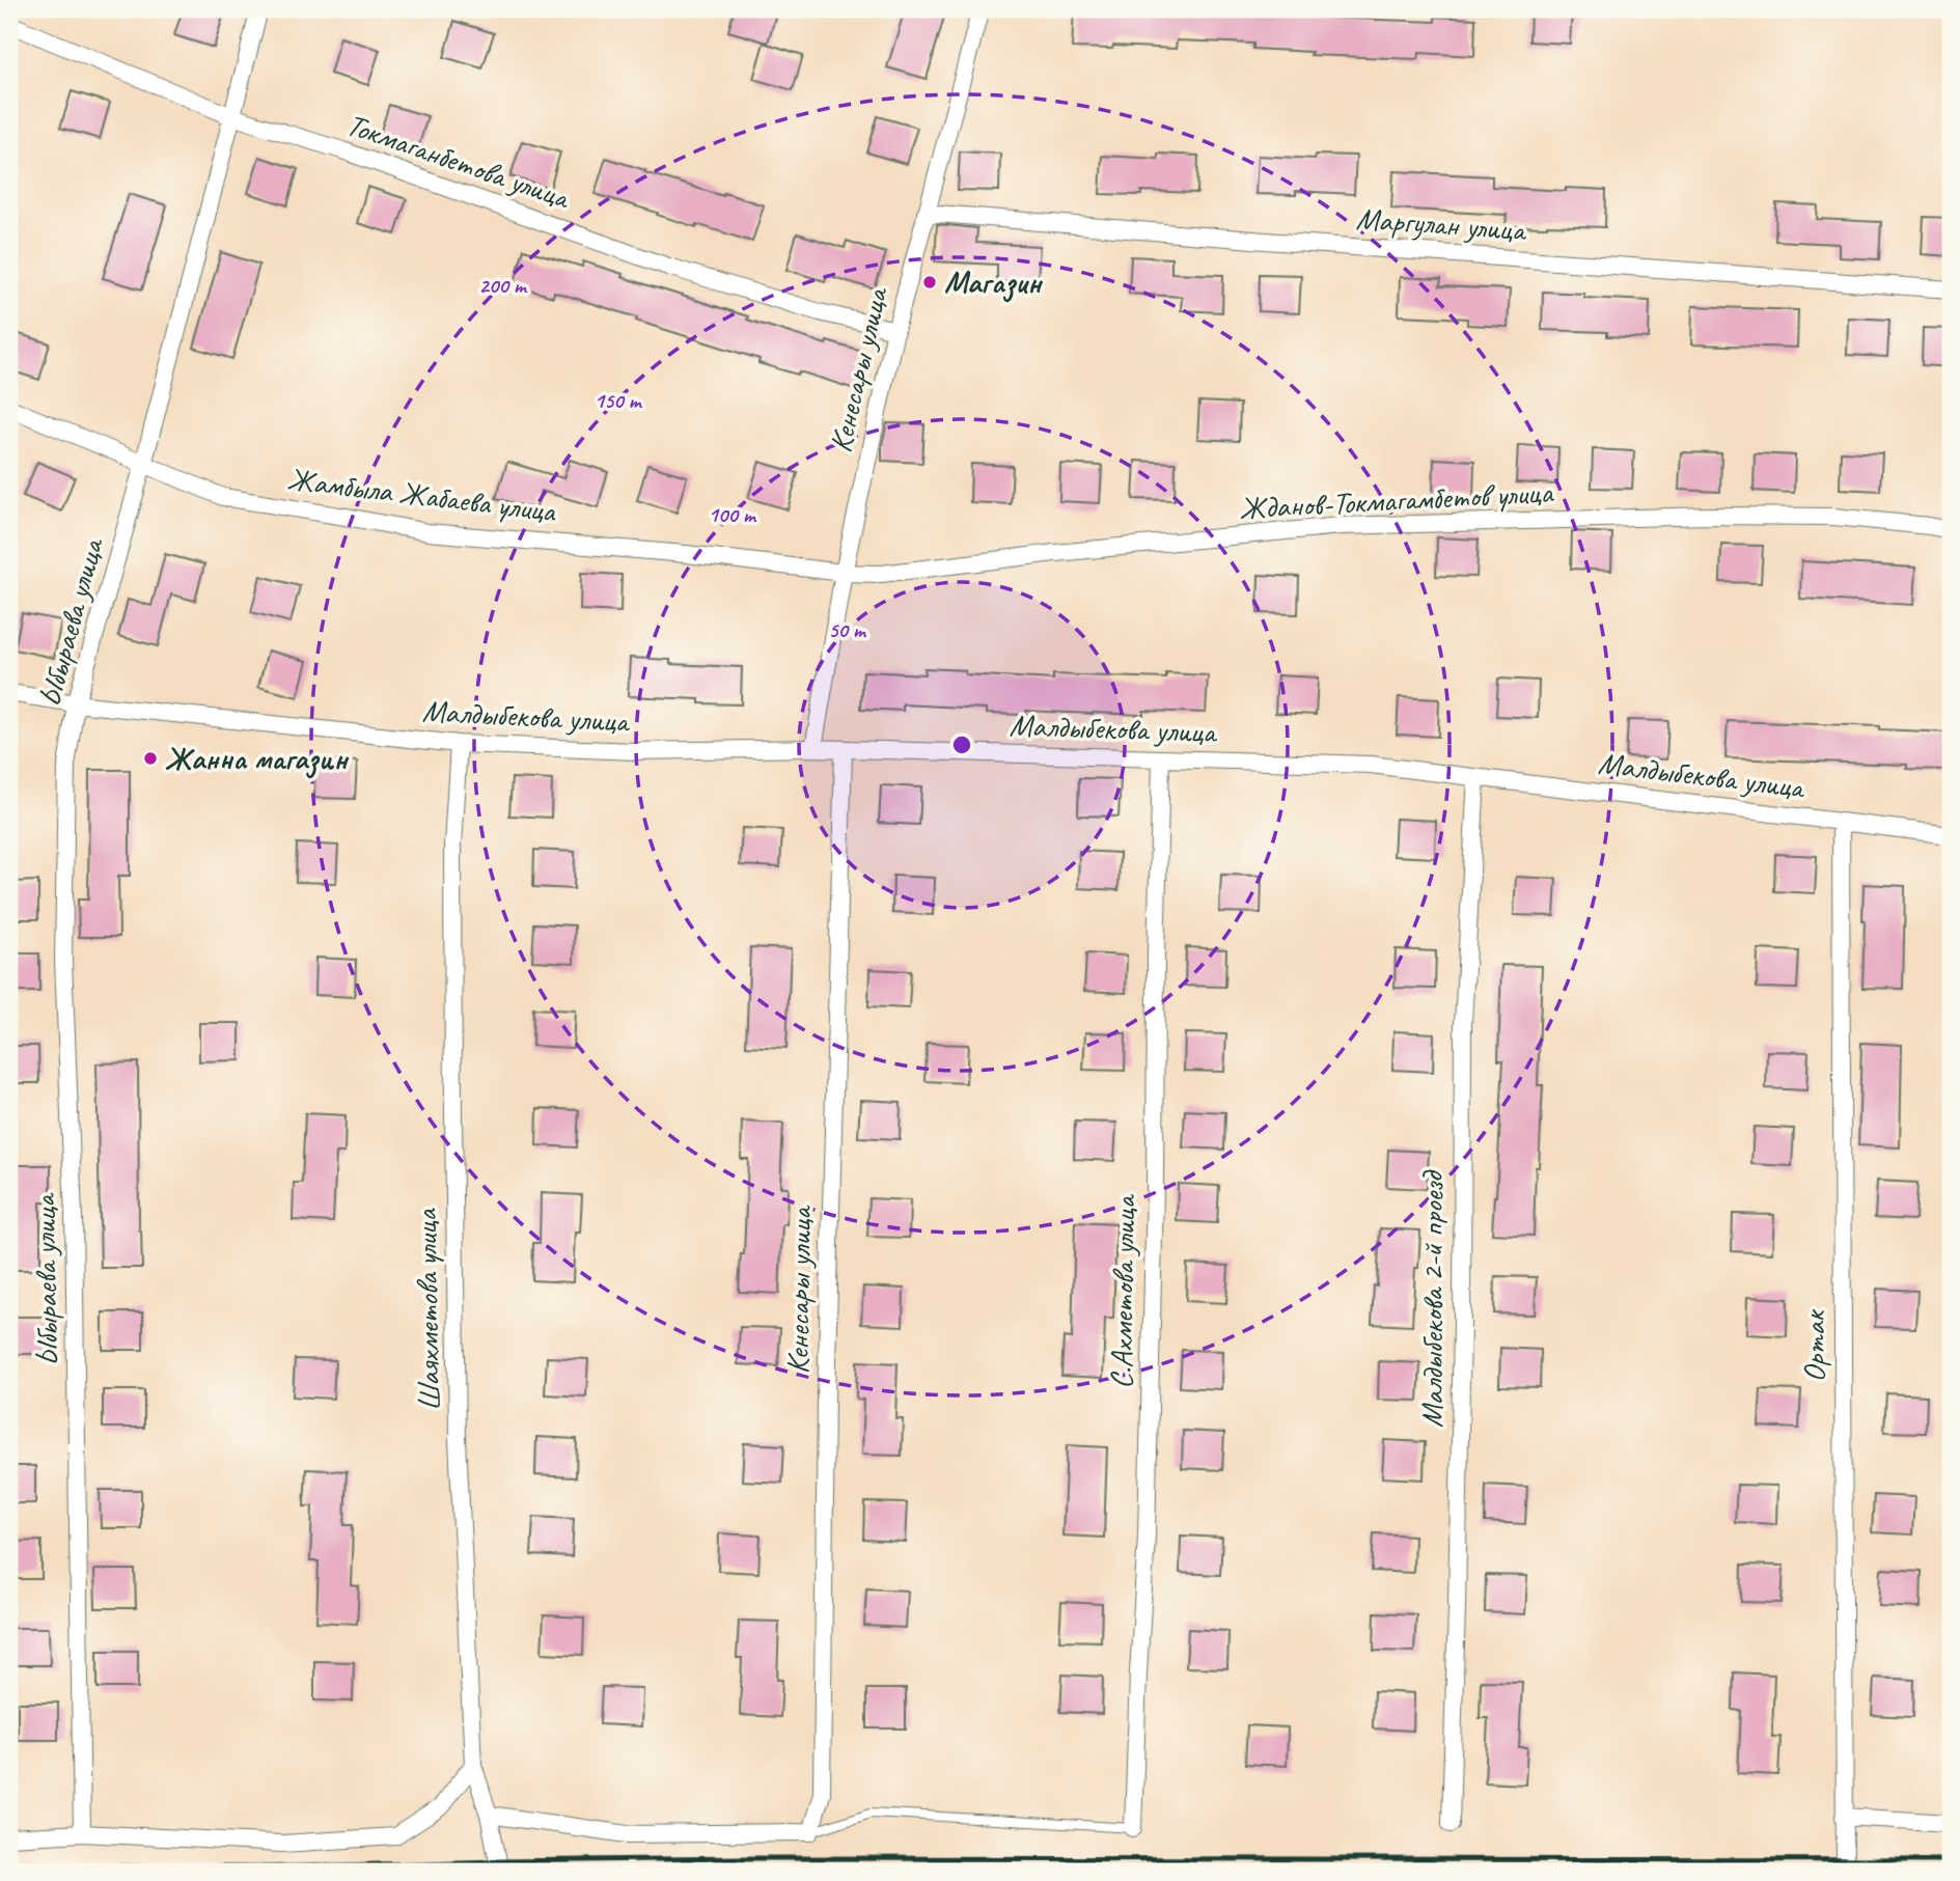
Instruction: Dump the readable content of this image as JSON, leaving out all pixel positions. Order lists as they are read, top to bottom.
{
  "streets": {
    "street": [
      "Токмаганбетова улица",
      "Маргулан улица",
      "Кенесары улица",
      "Жамбыла Жабаева улица",
      "Жданов-Токмагамбетов улица",
      "Ыбыраева улица",
      "Малдыбекова улица",
      "С.Ахметова улица",
      "Малдыбекова 2-й проезд",
      "Шаяхметова улица",
      "Ортак"
    ]
  },
  "crossings": [
    ["Токмаганбетова улица", "Кенесары улица"],
    ["Токмаганбетова улица", "Ыбыраева улица"],
    ["Маргулан улица", "Кенесары улица"],
    ["Кенесары улица", "Жамбыла Жабаева улица"],
    ["Кенесары улица", "Жданов-Токмагамбетов улица"],
    ["Кенесары улица", "Малдыбекова улица"],
    ["Жамбыла Жабаева улица", "Жданов-Токмагамбетов улица"],
    ["Жамбыла Жабаева улица", "Ыбыраева улица"],
    ["Ыбыраева улица", "Малдыбекова улица"],
    ["Малдыбекова улица", "С.Ахметова улица"],
    ["Малдыбекова улица", "Малдыбекова 2-й проезд"],
    ["Малдыбекова улица", "Шаяхметова улица"],
    ["Малдыбекова улица", "Ортак"]
  ],
  "places": ["Магазин", "Жанна магазин"],
  "rings": [
    "200 m",
    "150 m",
    "100 m",
    "50 m"
  ]
}
